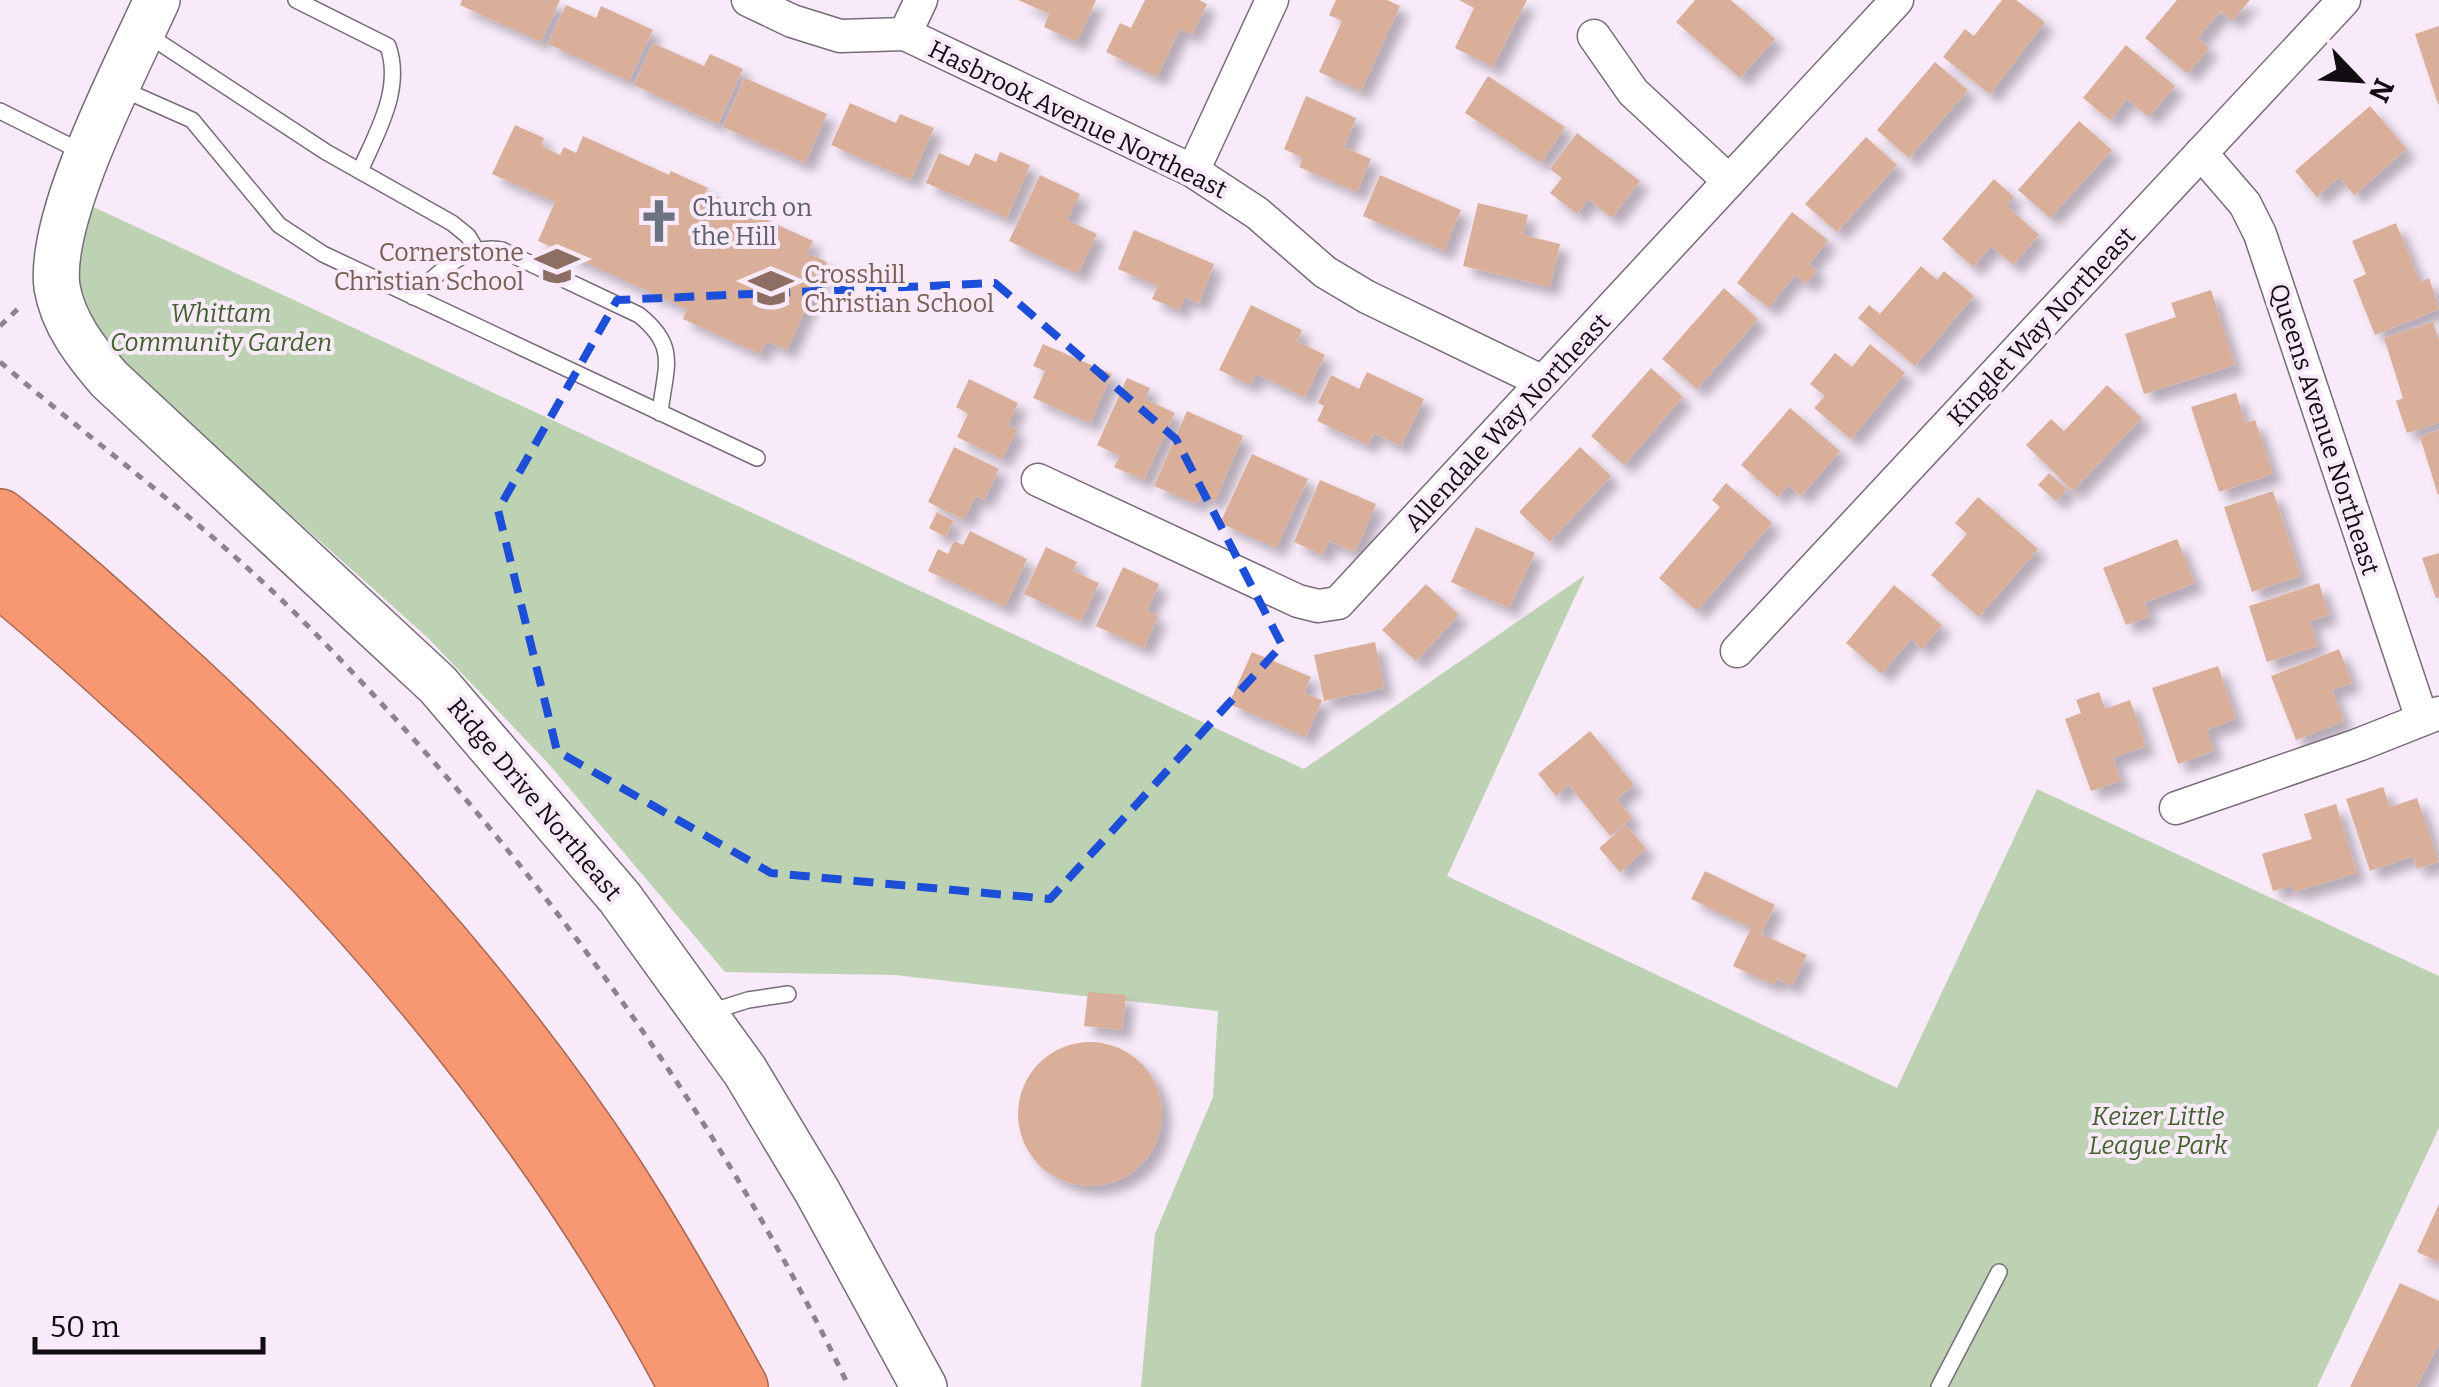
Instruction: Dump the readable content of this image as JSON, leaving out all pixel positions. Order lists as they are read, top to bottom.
{
  "streets": {
    "street": [
      "Hasbrook Avenue Northeast",
      "Kinglet Way Northeast",
      "Allendale Way Northeast",
      "Queens Avenue Northeast",
      "Ridge Drive Northeast"
    ]
  },
  "crossings": [
    ["Hasbrook Avenue Northeast", "Allendale Way Northeast"],
    ["Kinglet Way Northeast", "Queens Avenue Northeast"]
  ],
  "parks": ["Whittam Community Garden", "Keizer Little League Park"],
  "places": {
    "church": ["Church on the Hill"],
    "school or university": ["Cornerstone Christian School", "Crosshill Christian School"]
  },
  "scale_bar": "50 m",
  "north": "bottom right"
}
